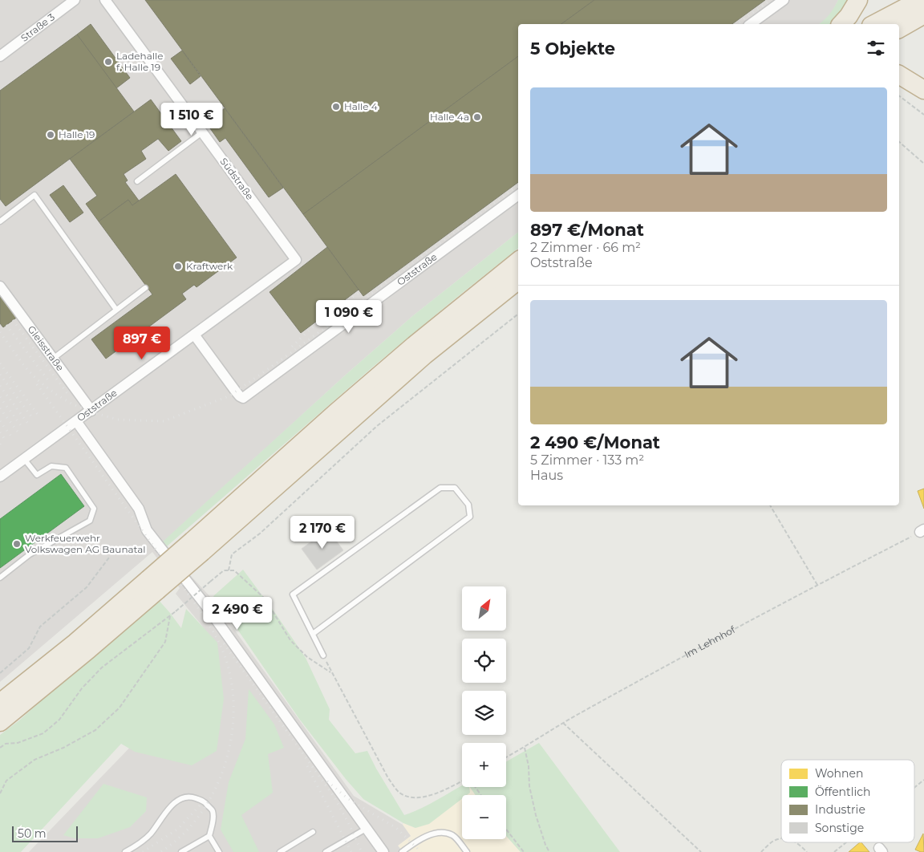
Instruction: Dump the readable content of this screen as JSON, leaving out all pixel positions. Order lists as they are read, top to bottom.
{
  "streets": {
    "street": [
      "Straße 3",
      "Südstraße",
      "Oststraße",
      "Gleisstraße"
    ],
    "path": ["Im Lehnhof"]
  },
  "crossings": [
    ["Südstraße", "Oststraße"],
    ["Oststraße", "Gleisstraße"]
  ],
  "places": [
    "Ladehalle f. Halle 19",
    "Halle 4",
    "Halle 4a",
    "Halle 19",
    "Kraftwerk",
    "Werkfeuerwehr Volkswagen AG Baunatal"
  ],
  "legend": [
    "Wohnen",
    "Öffentlich",
    "Industrie",
    "Sonstige"
  ],
  "scale_bar": "50 m",
  "north": "top right",
  "page": {
    "heading": "5 Objekte",
    "list": [
      {
        "name": "897 €/Monat",
        "note": "2 Zimmer · 66 m² · Oststraße"
      },
      {
        "name": "2 490 €/Monat",
        "note": "5 Zimmer · 133 m² · Haus"
      }
    ],
    "price": [
      "1 510 €",
      "1 090 €",
      "897 €",
      "2 170 €",
      "2 490 €"
    ],
    "map_buttons": ["+", "−"],
    "scale": "50 m"
  }
}
